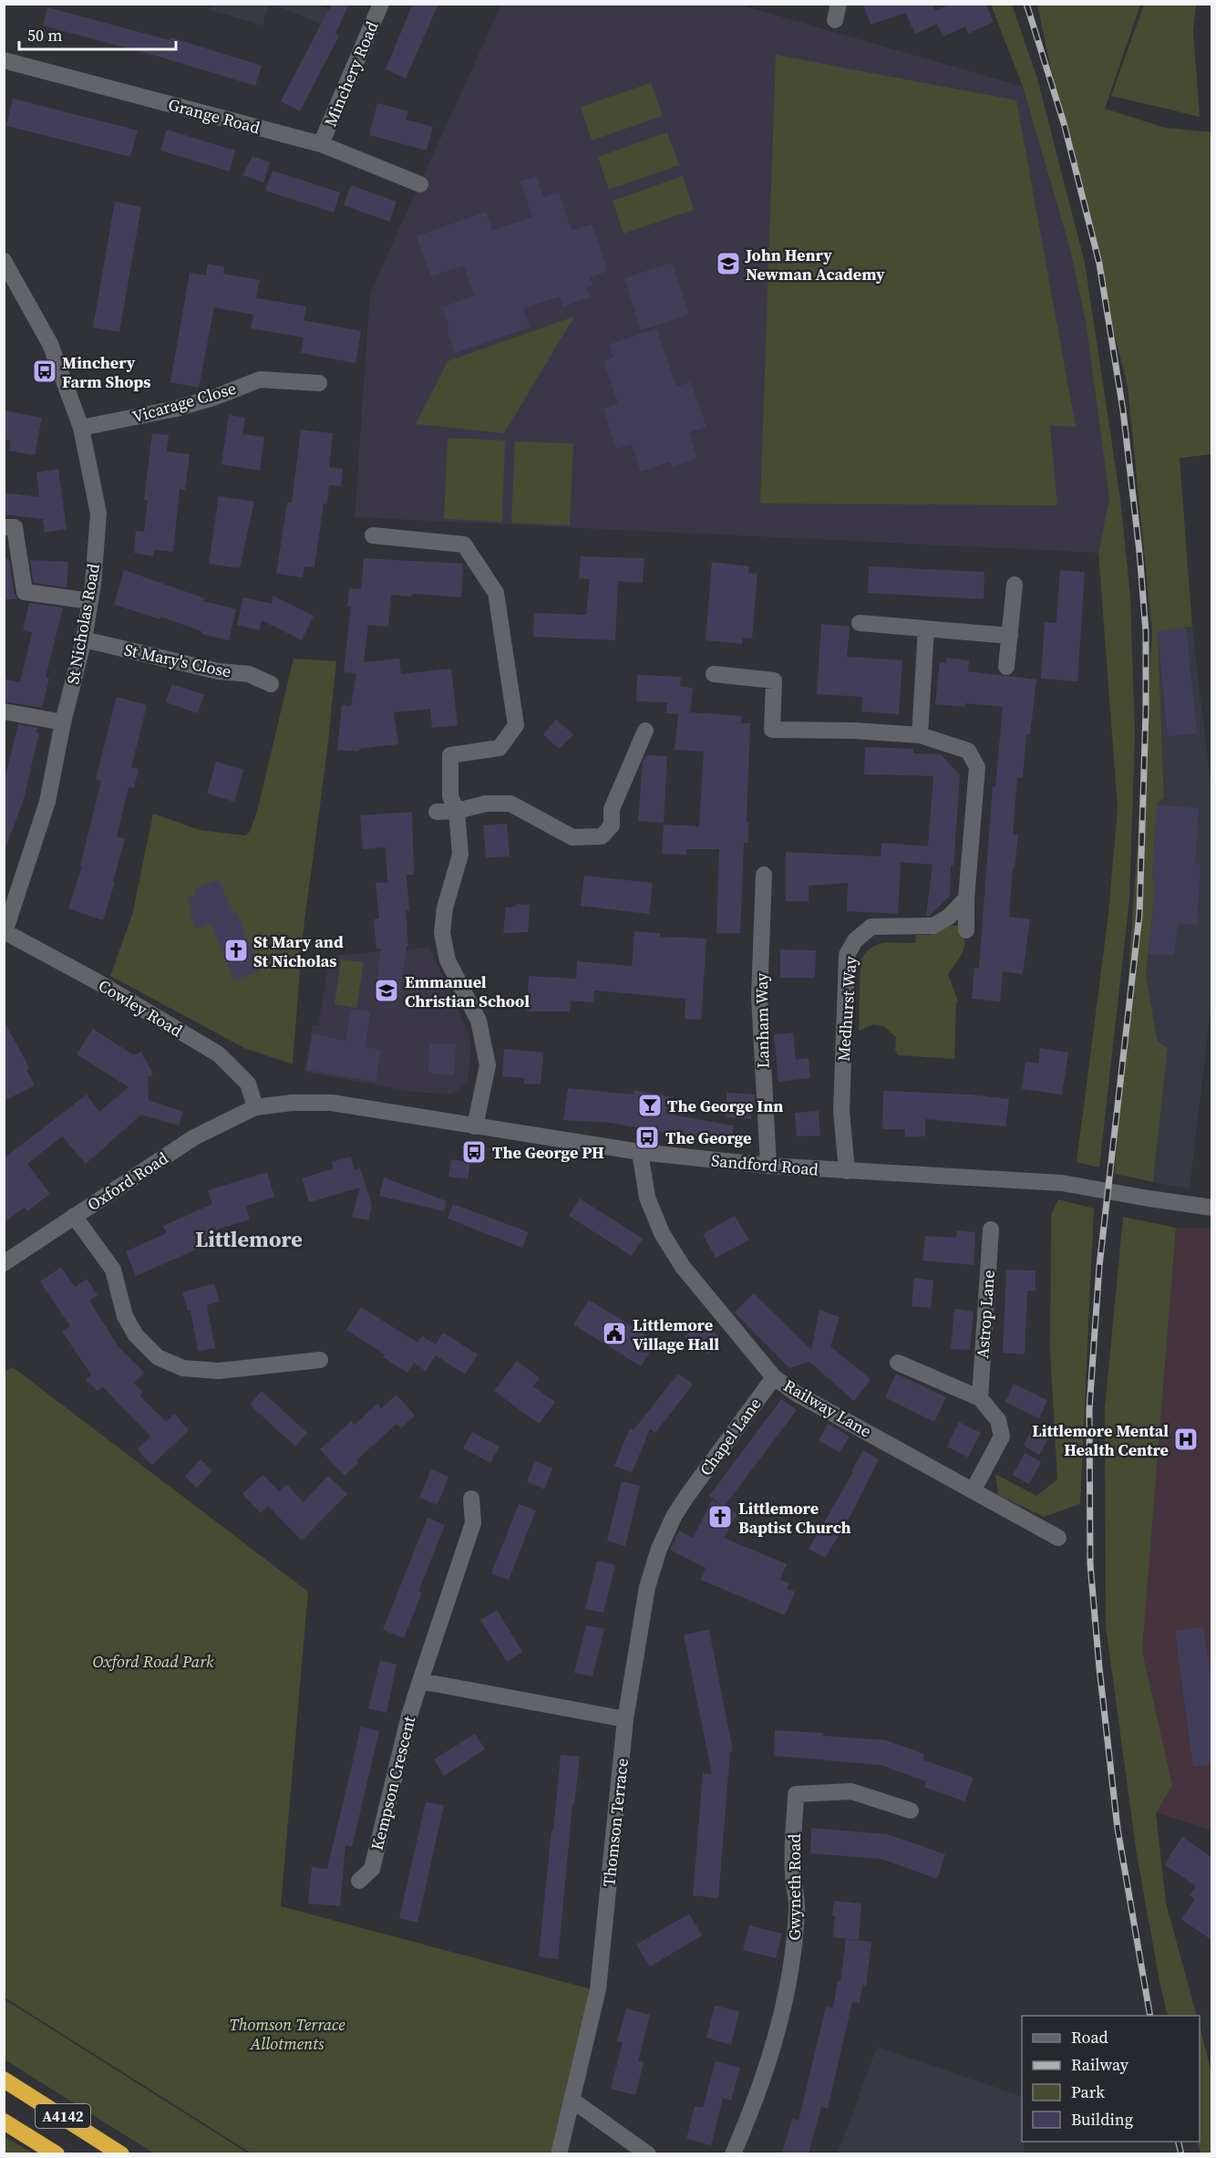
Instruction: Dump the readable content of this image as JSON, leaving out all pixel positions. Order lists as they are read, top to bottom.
{
  "streets": {
    "highway": ["A4142"],
    "street": [
      "Minchery Road",
      "Grange Road",
      "Vicarage Close",
      "St Nicholas Road",
      "St Mary's Close",
      "Cowley Road",
      "Medhurst Way",
      "Lanham Way",
      "Sandford Road",
      "Oxford Road",
      "Astrop Lane",
      "Railway Lane",
      "Chapel Lane",
      "Kempson Crescent",
      "Thomson Terrace",
      "Gwyneth Road"
    ]
  },
  "crossings": [
    ["Minchery Road", "Grange Road"],
    ["Vicarage Close", "St Nicholas Road"],
    ["St Nicholas Road", "St Mary's Close"],
    ["St Nicholas Road", "Cowley Road"],
    ["Cowley Road", "Sandford Road"],
    ["Cowley Road", "Oxford Road"],
    ["Medhurst Way", "Sandford Road"],
    ["Lanham Way", "Sandford Road"],
    ["Sandford Road", "Oxford Road"],
    ["Sandford Road", "Railway Lane"],
    ["Railway Lane", "Chapel Lane"],
    ["Chapel Lane", "Thomson Terrace"]
  ],
  "districts": ["Littlemore"],
  "parks": ["Oxford Road Park", "Thomson Terrace Allotments"],
  "places": {
    "school or university": ["John Henry Newman Academy", "Emmanuel Christian School"],
    "bus stop": ["Minchery Farm Shops", "The George", "The George PH"],
    "church": ["St Mary and St Nicholas", "Littlemore Baptist Church"],
    "bar": ["The George Inn"],
    "public building": ["Littlemore Village Hall"],
    "hospital": ["Littlemore Mental Health Centre"]
  },
  "legend": [
    "Road",
    "Railway",
    "Park",
    "Building"
  ],
  "scale_bar": "50 m"
}
